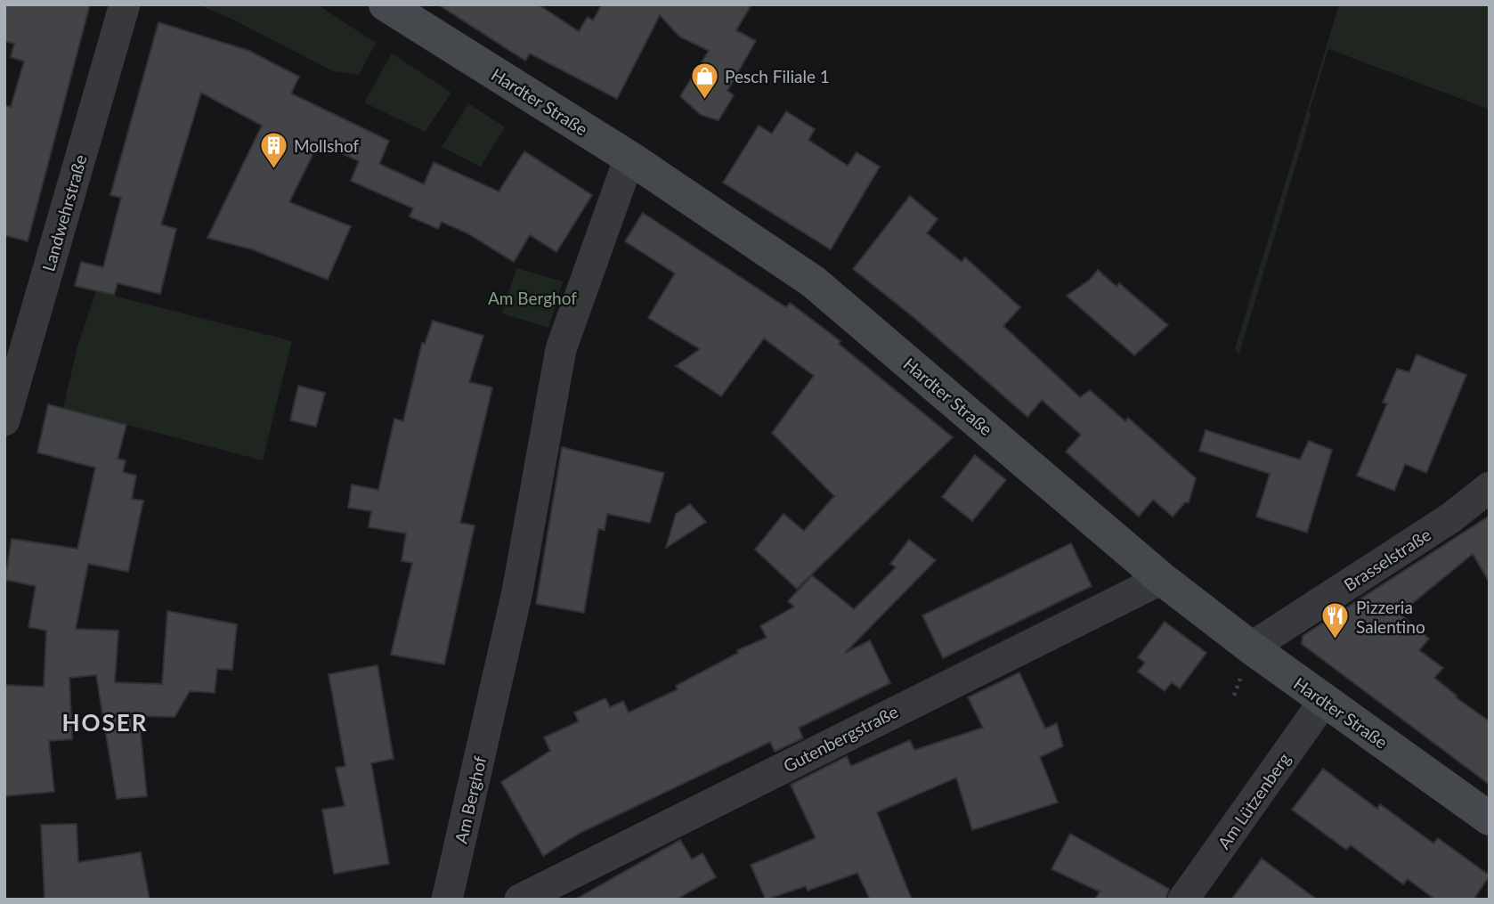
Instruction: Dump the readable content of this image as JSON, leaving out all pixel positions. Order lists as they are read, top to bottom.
{
  "streets": {
    "main road": ["Hardter Straße"],
    "street": [
      "Landwehrstraße",
      "Brasselstraße",
      "Gutenbergstraße",
      "Am Berghof",
      "Am Lützenberg"
    ]
  },
  "crossings": [
    ["Hardter Straße", "Brasselstraße"],
    ["Hardter Straße", "Gutenbergstraße"],
    ["Hardter Straße", "Am Berghof"],
    ["Hardter Straße", "Am Lützenberg"]
  ],
  "districts": ["HOSER"],
  "parks": ["Am Berghof"],
  "places": {
    "shop": ["Pesch Filiale 1"],
    "building": ["Mollshof"],
    "restaurant": ["Pizzeria Salentino"]
  }
}
